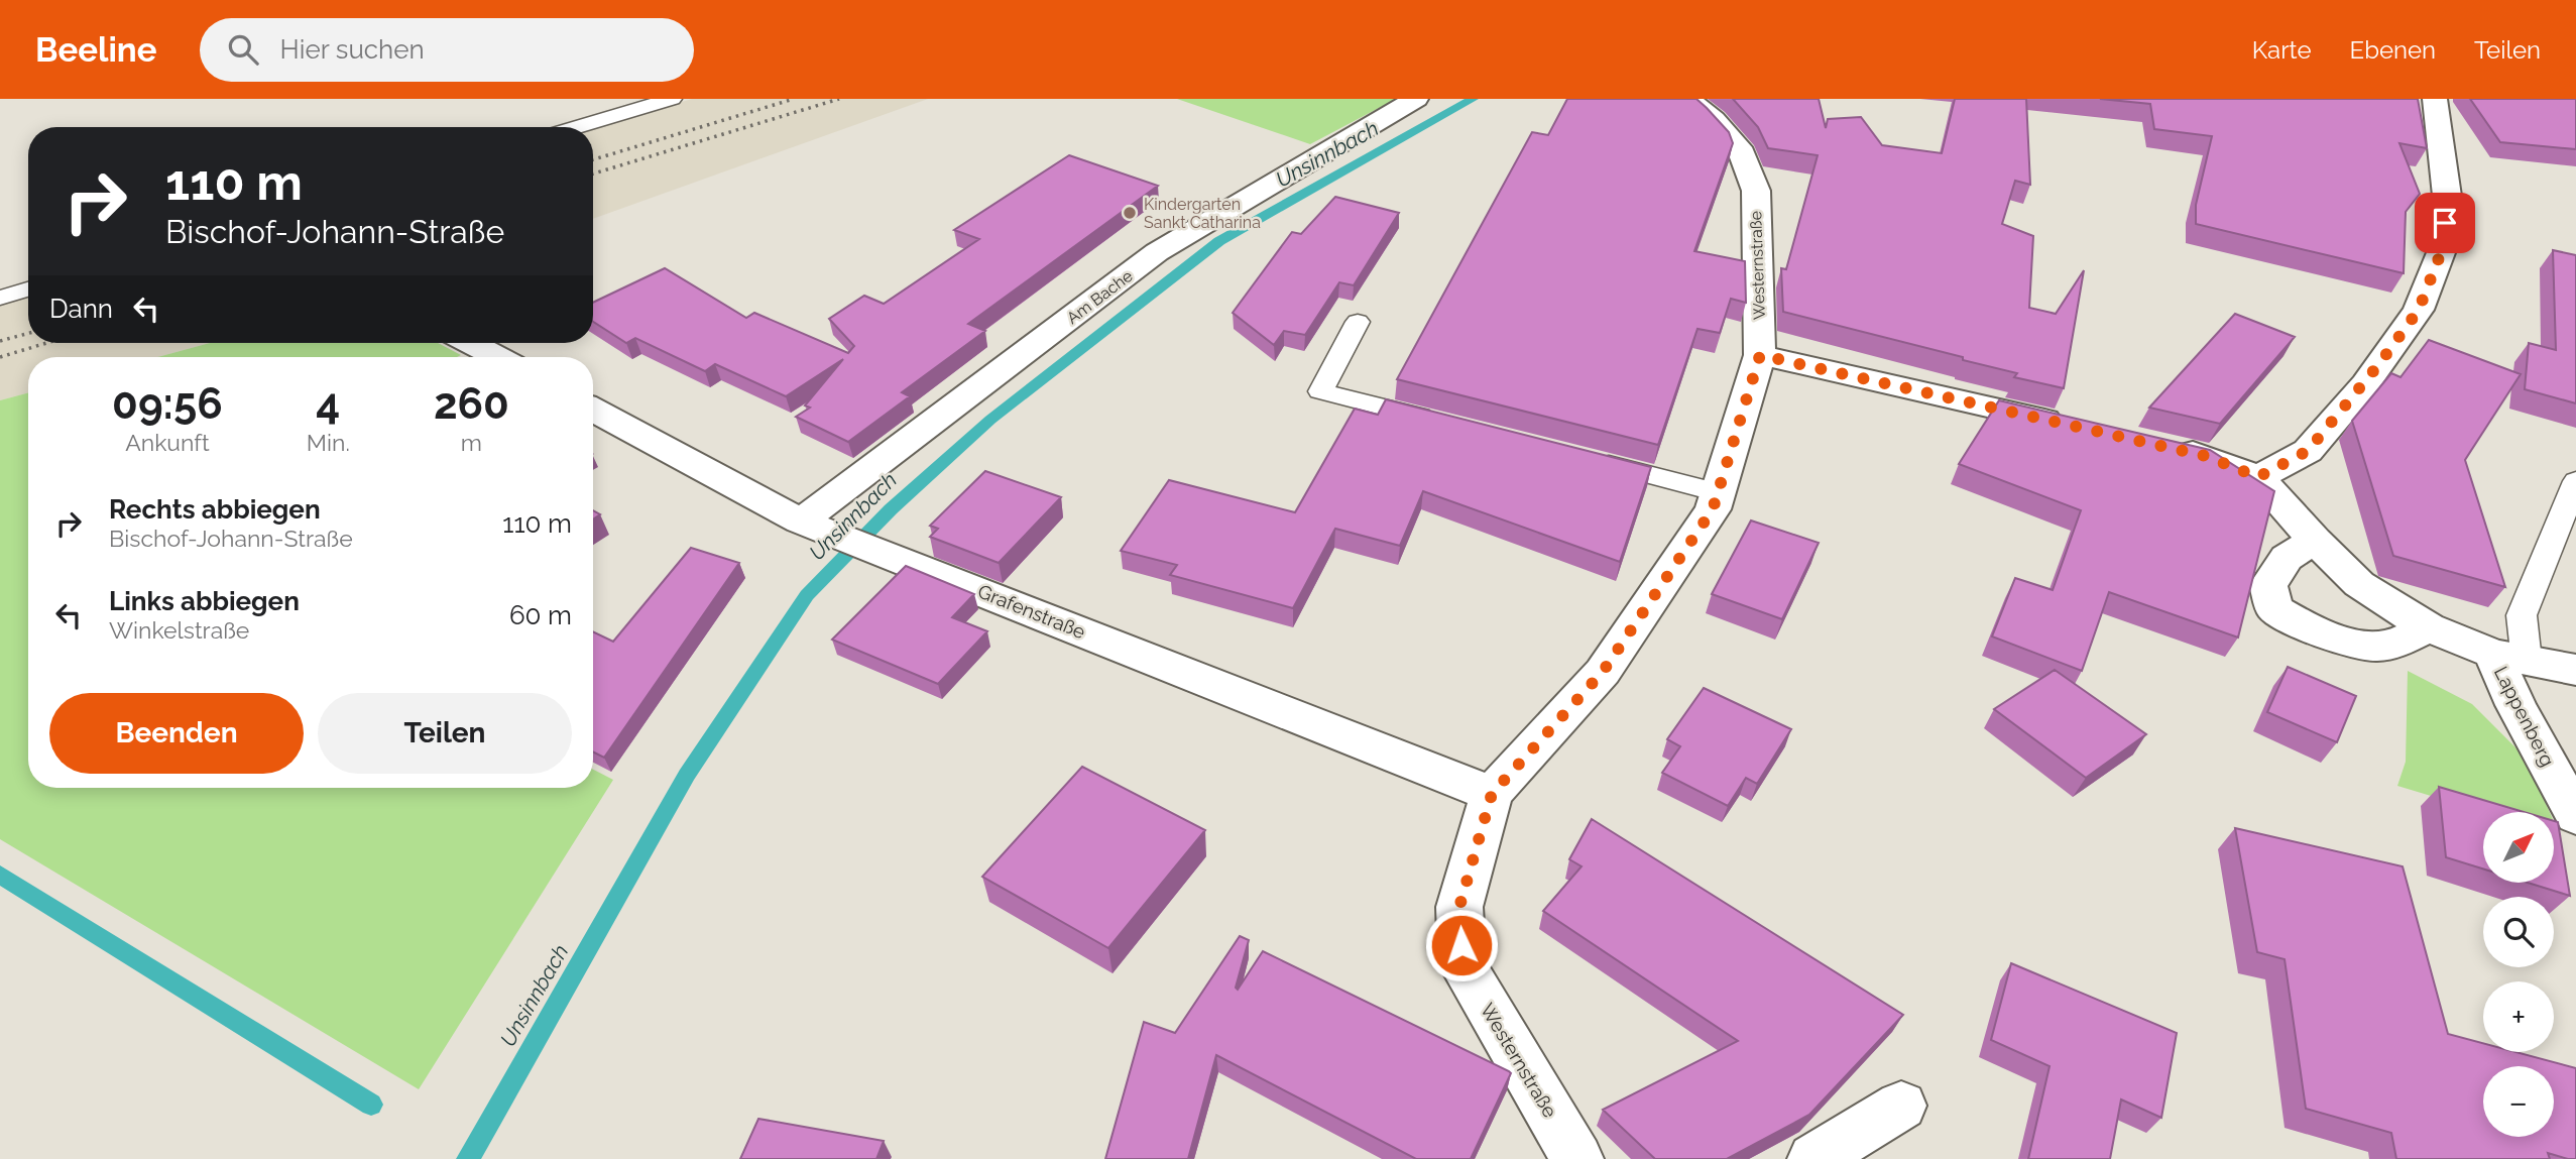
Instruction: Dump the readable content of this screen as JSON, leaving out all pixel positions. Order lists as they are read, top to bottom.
{
  "streets": {
    "street": [
      "Westernstraße",
      "Am Bache",
      "Grafenstraße",
      "Lappenberg"
    ]
  },
  "crossings": [
    ["Westernstraße", "Grafenstraße"],
    ["Am Bache", "Grafenstraße"]
  ],
  "water": ["Unsinnbach"],
  "places": ["Kindergarten Sankt Catharina"],
  "north": "top right",
  "page": {
    "header": "Beeline",
    "search": "Hier suchen",
    "nav": ["Karte", "Ebenen", "Teilen"],
    "turn": ["110 m", "Bischof-Johann-Straße"],
    "then": "Dann",
    "eta": [
      "09:56",
      "Ankunft",
      "4",
      "Min.",
      "260",
      "m"
    ],
    "list": [
      {
        "name": "Rechts abbiegen",
        "note": "Bischof-Johann-Straße",
        "value": "110 m"
      },
      {
        "name": "Links abbiegen",
        "note": "Winkelstraße",
        "value": "60 m"
      }
    ],
    "buttons": ["Beenden", "Teilen"],
    "map_buttons": ["+", "−"]
  }
}
